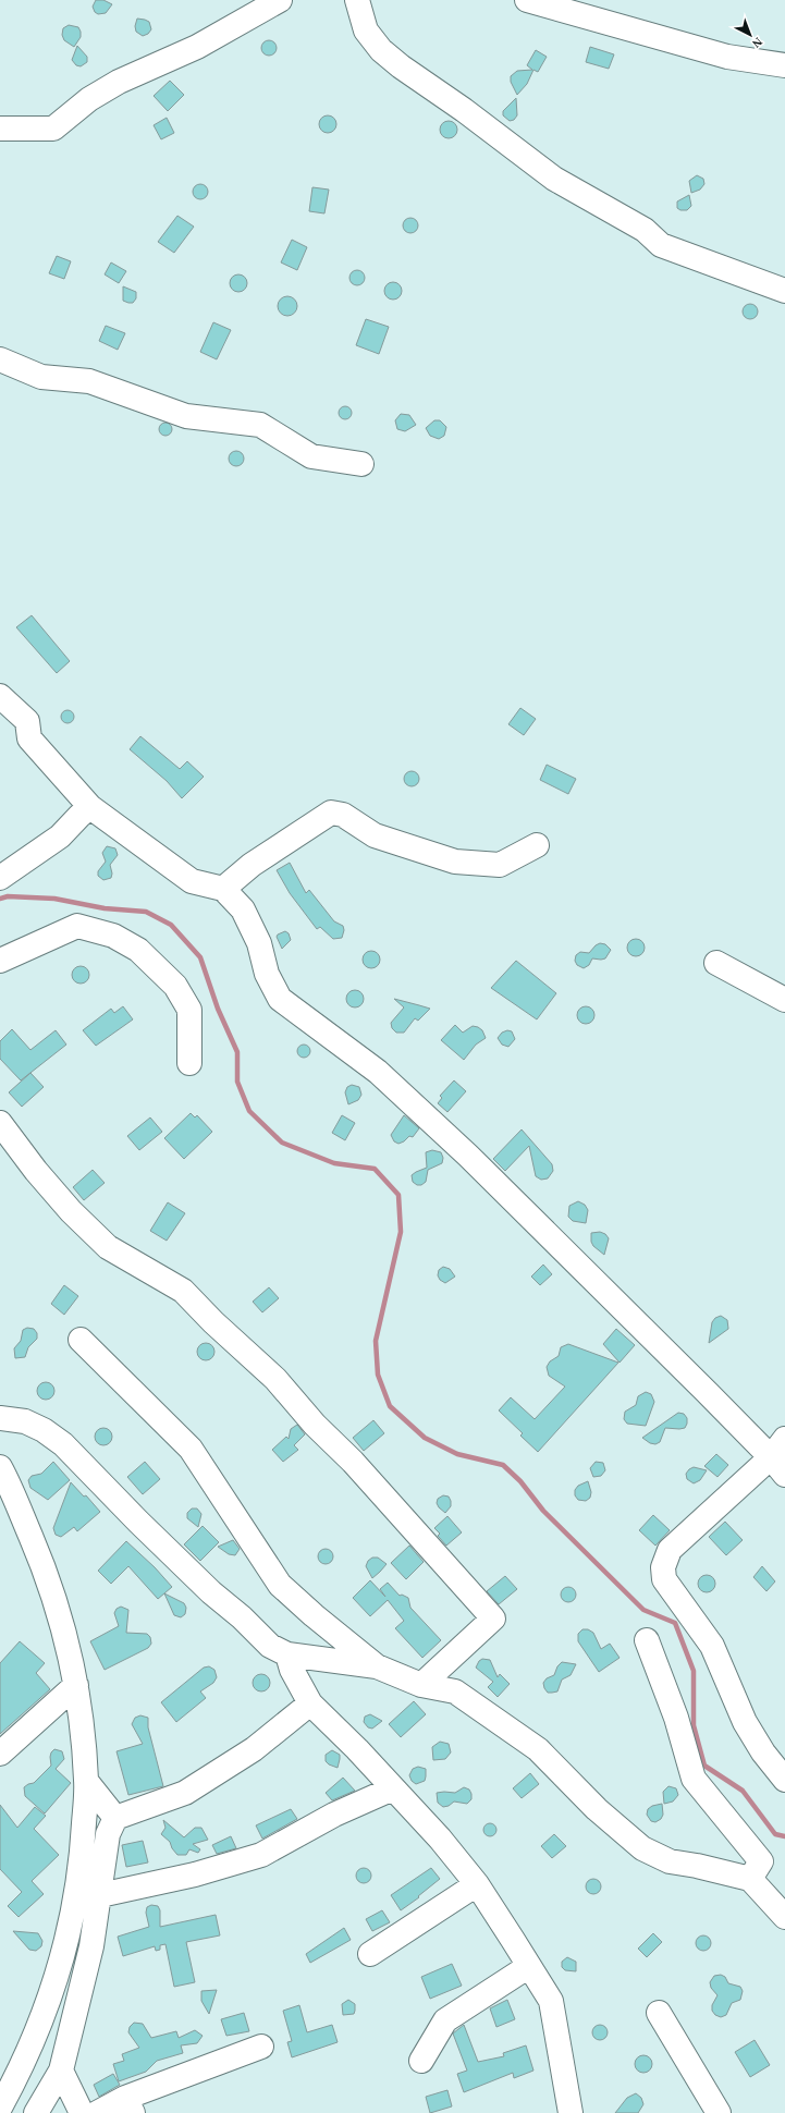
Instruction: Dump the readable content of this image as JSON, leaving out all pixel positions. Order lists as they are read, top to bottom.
{
  "north": "bottom right"
}
